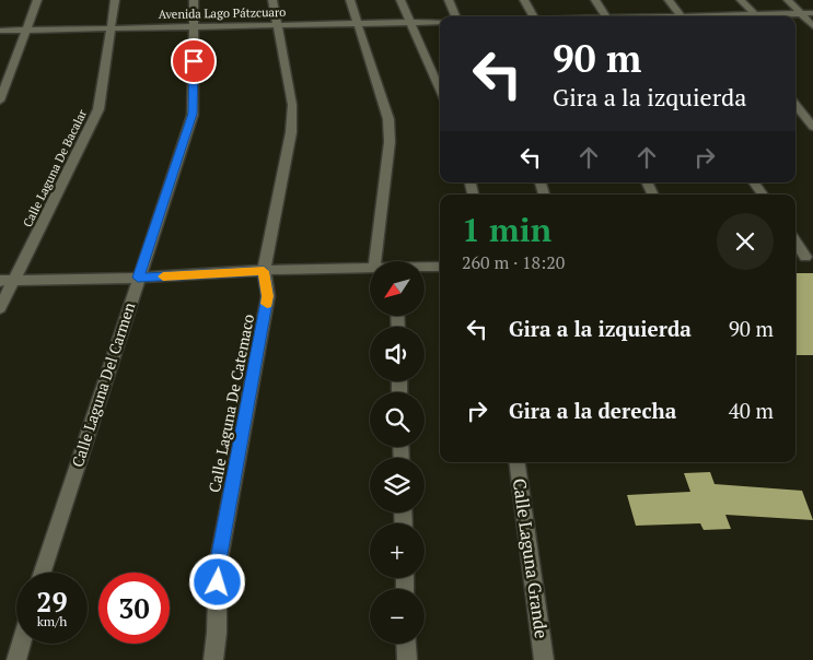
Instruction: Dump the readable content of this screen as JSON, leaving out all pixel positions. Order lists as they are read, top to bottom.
{
  "streets": {
    "street": [
      "Avenida Lago Pátzcuaro",
      "Calle Laguna De Bacalar",
      "Calle Laguna Del Carmen",
      "Calle Laguna De Catemaco",
      "Calle Laguna Grande"
    ]
  },
  "crossings": [
    ["Avenida Lago Pátzcuaro", "Calle Laguna De Bacalar"],
    ["Avenida Lago Pátzcuaro", "Calle Laguna Del Carmen"],
    ["Avenida Lago Pátzcuaro", "Calle Laguna De Catemaco"]
  ],
  "north": "bottom left",
  "page": {
    "turn": ["90 m", "Gira a la izquierda"],
    "heading": ["1 min", "260 m · 18:20"],
    "map_buttons": ["+", "−"],
    "list": [
      {
        "name": "Gira a la izquierda",
        "value": "90 m"
      },
      {
        "name": "Gira a la derecha",
        "value": "40 m"
      }
    ],
    "speed": "29 km/h",
    "limit": "30"
  }
}
